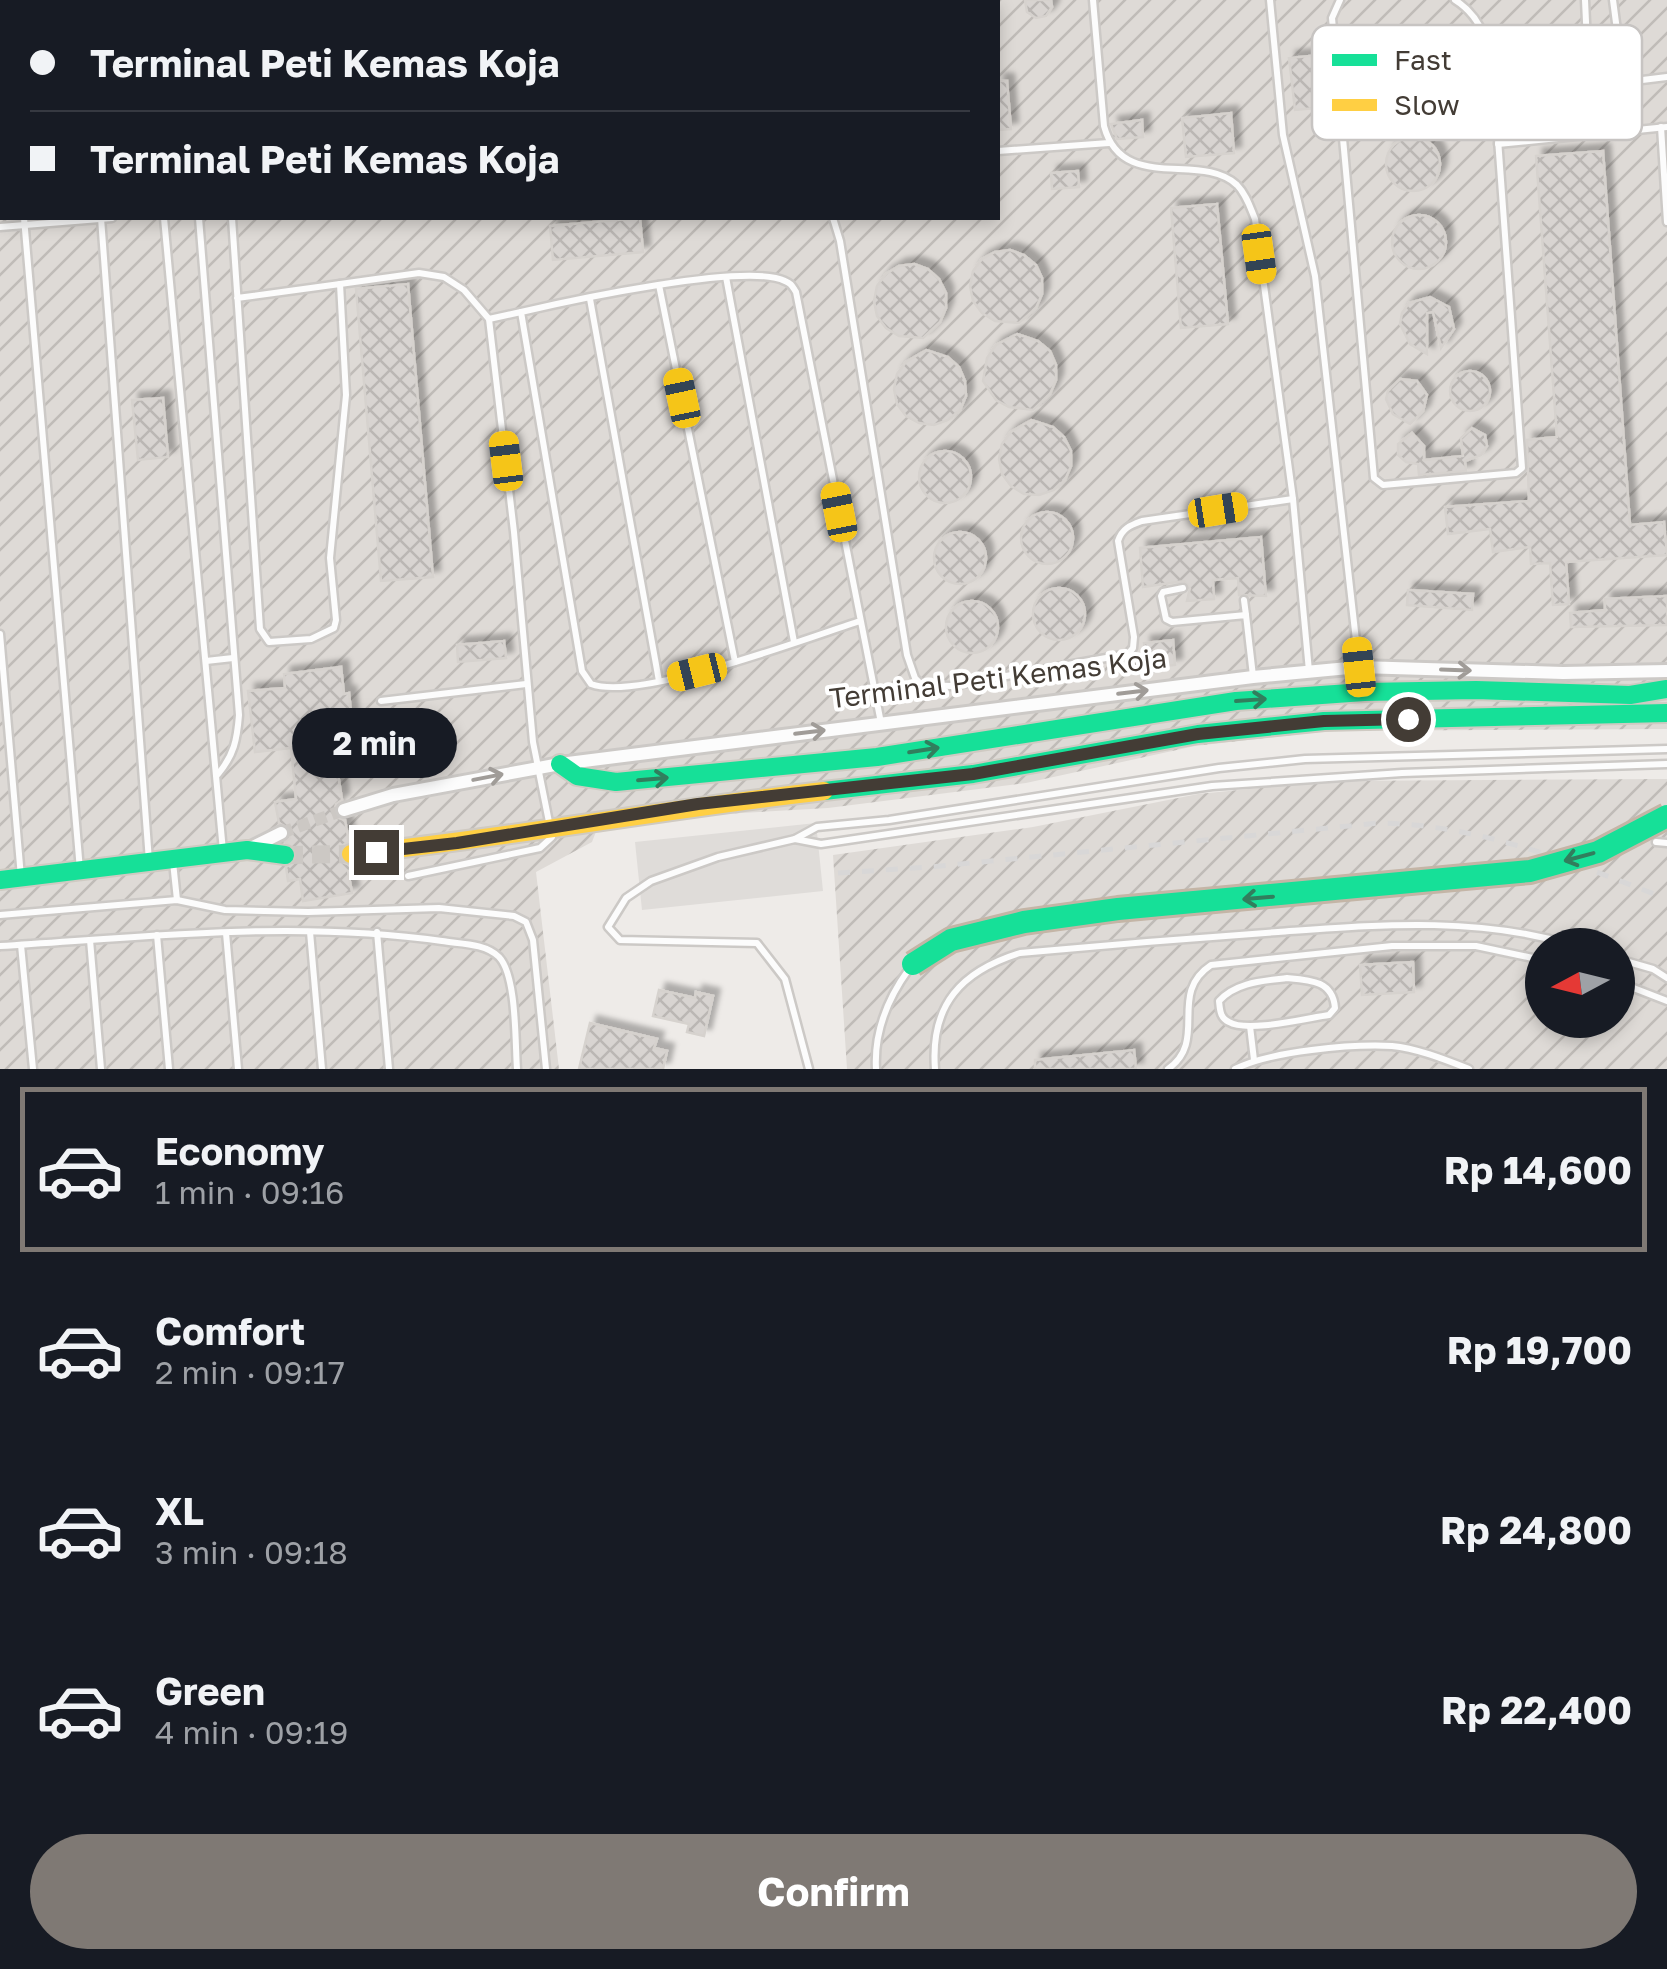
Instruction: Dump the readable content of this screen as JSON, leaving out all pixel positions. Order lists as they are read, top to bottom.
{
  "streets": {
    "street": ["Terminal Peti Kemas Koja"]
  },
  "one_way": ["Terminal Peti Kemas Koja"],
  "legend": ["Fast", "Slow"],
  "north": "left",
  "page": {
    "banner": ["Terminal Peti Kemas Koja", "Terminal Peti Kemas Koja"],
    "bubble": "2 min",
    "list": [
      {
        "name": "Economy",
        "note": "1 min · 09:16",
        "value": "Rp 14,600"
      },
      {
        "name": "Comfort",
        "note": "2 min · 09:17",
        "value": "Rp 19,700"
      },
      {
        "name": "XL",
        "note": "3 min · 09:18",
        "value": "Rp 24,800"
      },
      {
        "name": "Green",
        "note": "4 min · 09:19",
        "value": "Rp 22,400"
      }
    ],
    "buttons": "Confirm"
  }
}
